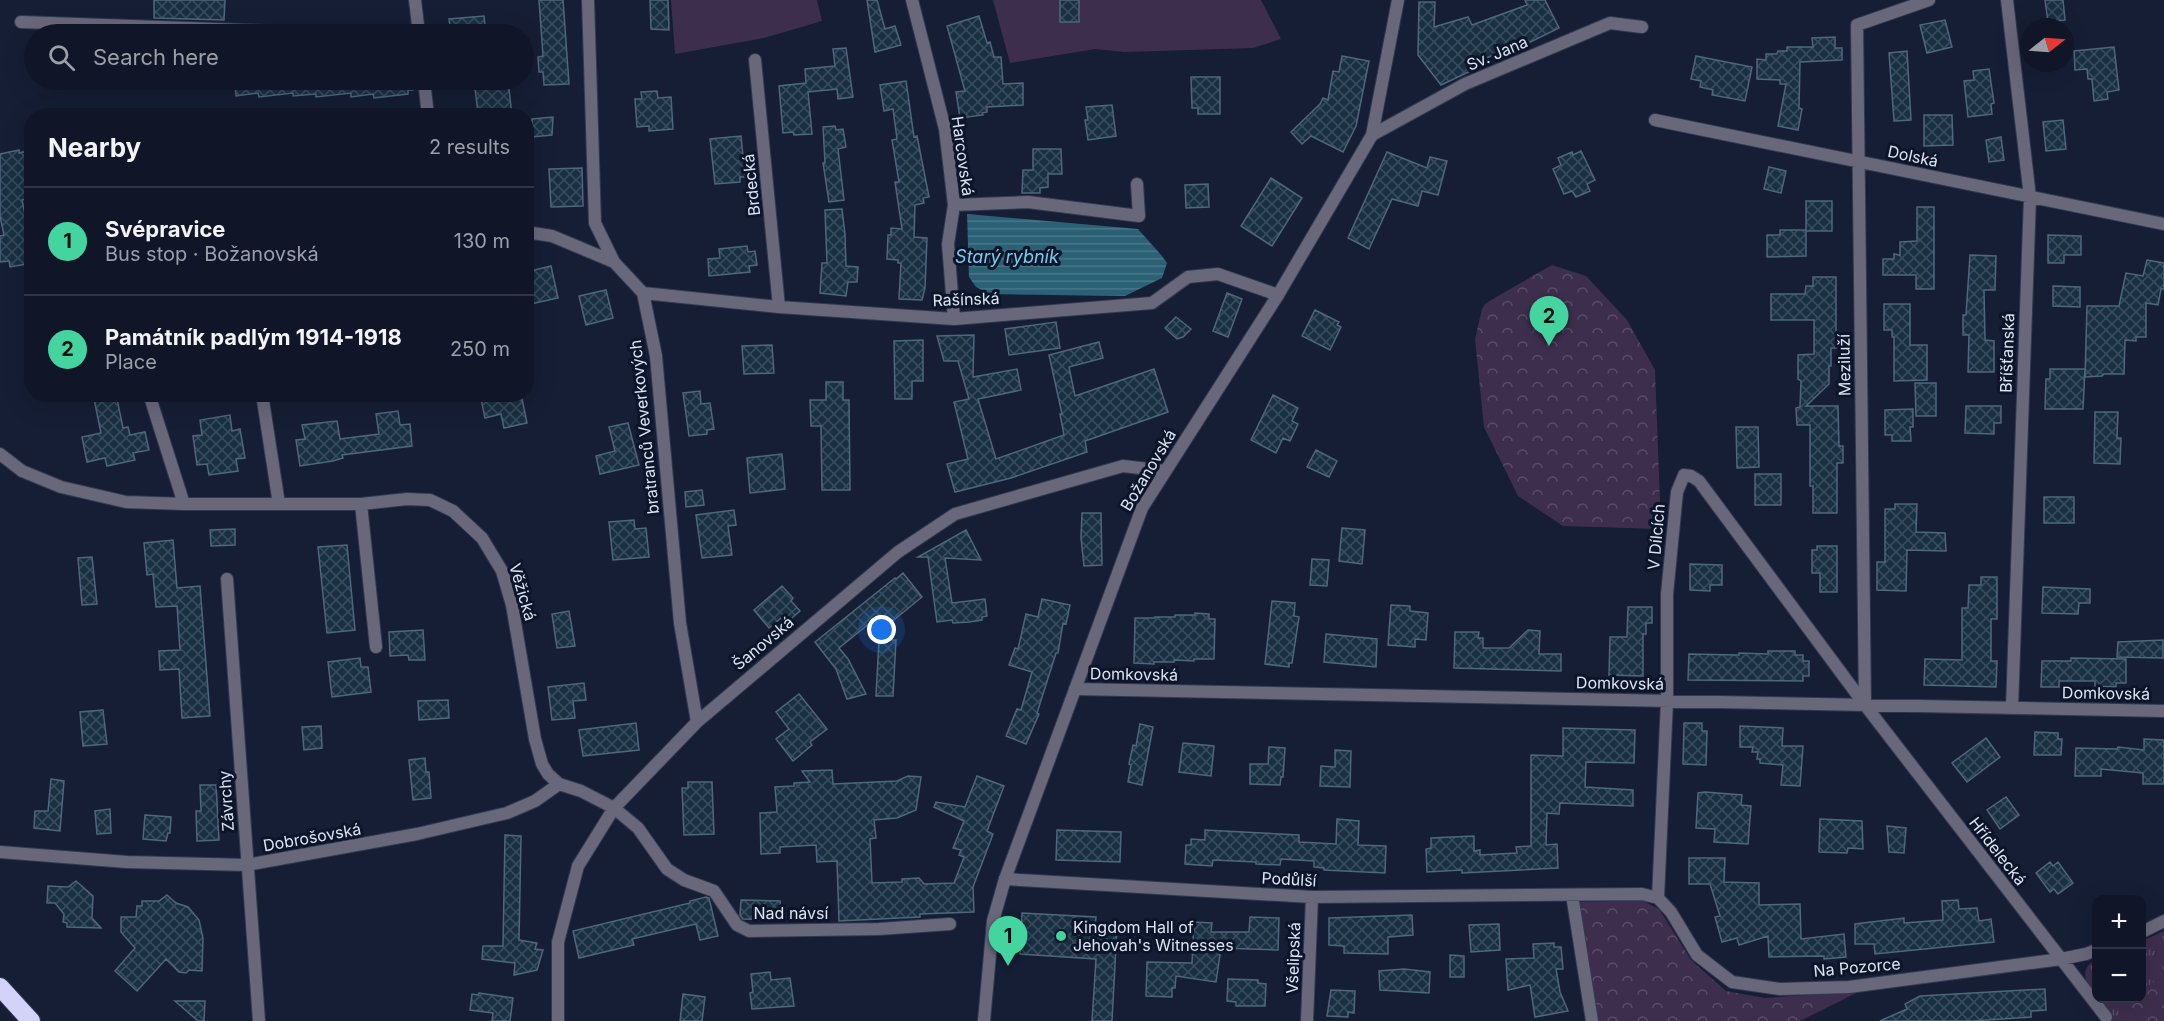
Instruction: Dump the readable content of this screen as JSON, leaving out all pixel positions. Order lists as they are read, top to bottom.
{
  "streets": {
    "street": [
      "Sv. Jana",
      "Harcovská",
      "Dolská",
      "Brdecká",
      "Rašínská",
      "Bříšťanská",
      "Meziluží",
      "bratranců Veverkových",
      "Božanovská",
      "V Dílcích",
      "Věžická",
      "Šanovská",
      "Domkovská",
      "Závrchy",
      "Dobrošovská",
      "Hřídelecká",
      "Podůlší",
      "Nad návsí",
      "Všelipská",
      "Na Pozorce"
    ]
  },
  "crossings": [
    ["Sv. Jana", "Božanovská"],
    ["Harcovská", "Rašínská"],
    ["Dolská", "Bříšťanská"],
    ["Dolská", "Meziluží"],
    ["Brdecká", "Rašínská"],
    ["Rašínská", "bratranců Veverkových"],
    ["Rašínská", "Božanovská"],
    ["Bříšťanská", "Domkovská"],
    ["Meziluží", "V Dílcích"],
    ["Meziluží", "Domkovská"],
    ["Meziluží", "Hřídelecká"],
    ["bratranců Veverkových", "Šanovská"],
    ["Božanovská", "Šanovská"],
    ["Božanovská", "Domkovská"],
    ["Božanovská", "Podůlší"],
    ["V Dílcích", "Domkovská"],
    ["V Dílcích", "Hřídelecká"],
    ["V Dílcích", "Podůlší"],
    ["V Dílcích", "Na Pozorce"],
    ["Věžická", "Dobrošovská"],
    ["Šanovská", "Nad návsí"],
    ["Domkovská", "Hřídelecká"],
    ["Závrchy", "Dobrošovská"],
    ["Hřídelecká", "Na Pozorce"],
    ["Podůlší", "Všelipská"],
    ["Podůlší", "Na Pozorce"]
  ],
  "water": ["Starý rybník"],
  "places": ["Kingdom Hall of Jehovah's Witnesses"],
  "north": "right",
  "page": {
    "search": "Search here",
    "heading": ["Nearby", "2 results"],
    "list": [
      {
        "mark": "1",
        "name": "Svépravice",
        "note": "Bus stop · Božanovská",
        "value": "130 m"
      },
      {
        "mark": "2",
        "name": "Památník padlým 1914-1918",
        "note": "Place",
        "value": "250 m"
      }
    ],
    "pins": ["2", "1"],
    "map_buttons": ["+", "−"]
  }
}
